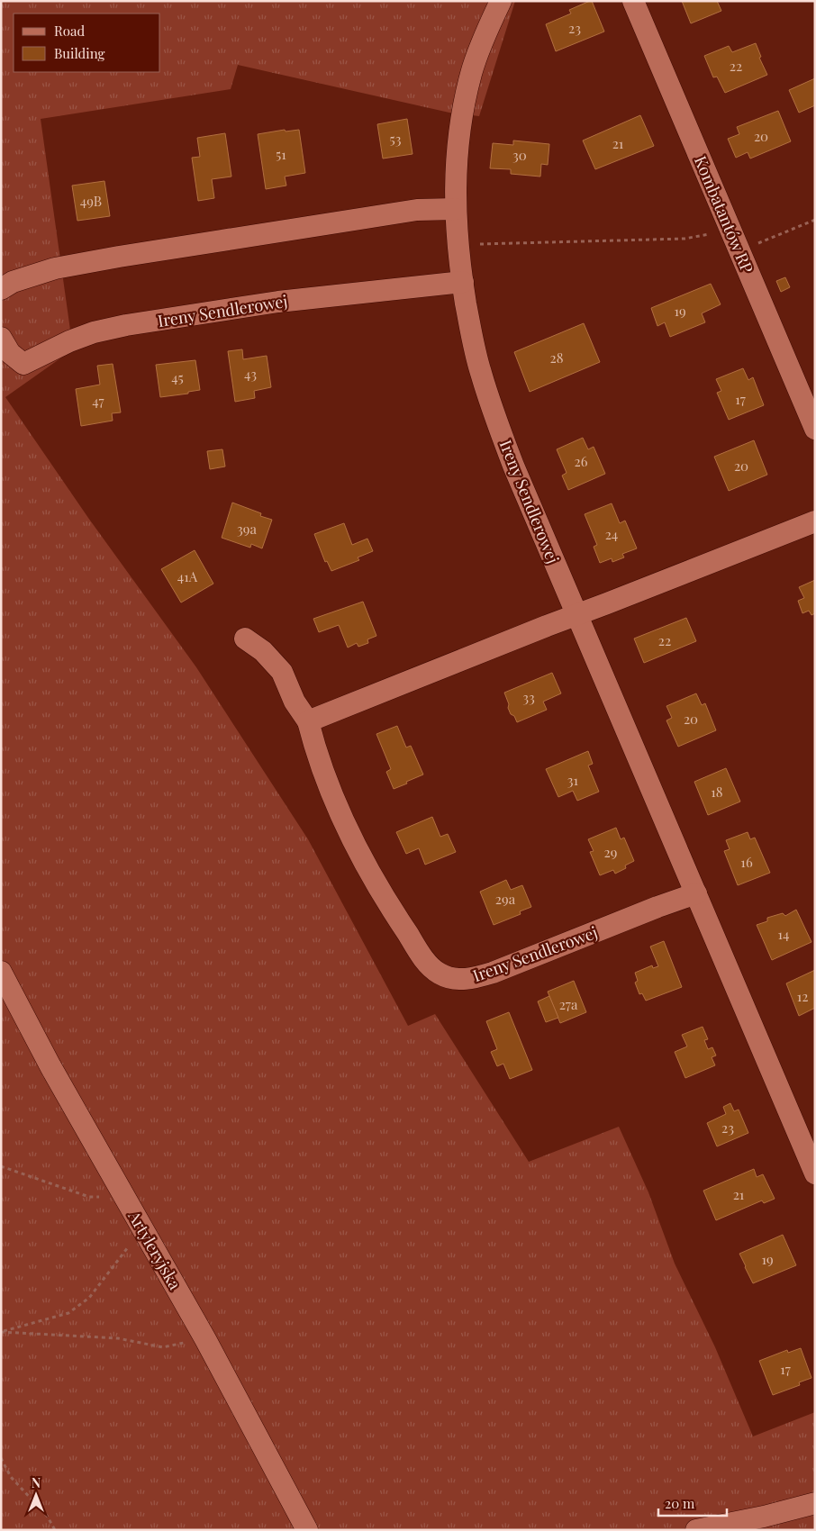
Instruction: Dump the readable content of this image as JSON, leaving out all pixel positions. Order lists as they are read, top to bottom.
{
  "streets": {
    "street": ["Kombatantów RP", "Ireny Sendlerowej", "Artyleryjska"]
  },
  "house_numbers": [
    "23",
    "22",
    "20",
    "53",
    "21",
    "51",
    "30",
    "49B",
    "19",
    "28",
    "43",
    "45",
    "17",
    "47",
    "26",
    "20",
    "39a",
    "24",
    "41A",
    "22",
    "33",
    "20",
    "31",
    "18",
    "29",
    "16",
    "29a",
    "14",
    "12",
    "27a",
    "23",
    "21",
    "19",
    "17"
  ],
  "legend": ["Road", "Building"],
  "scale_bar": "20 m",
  "north": "top"
}
